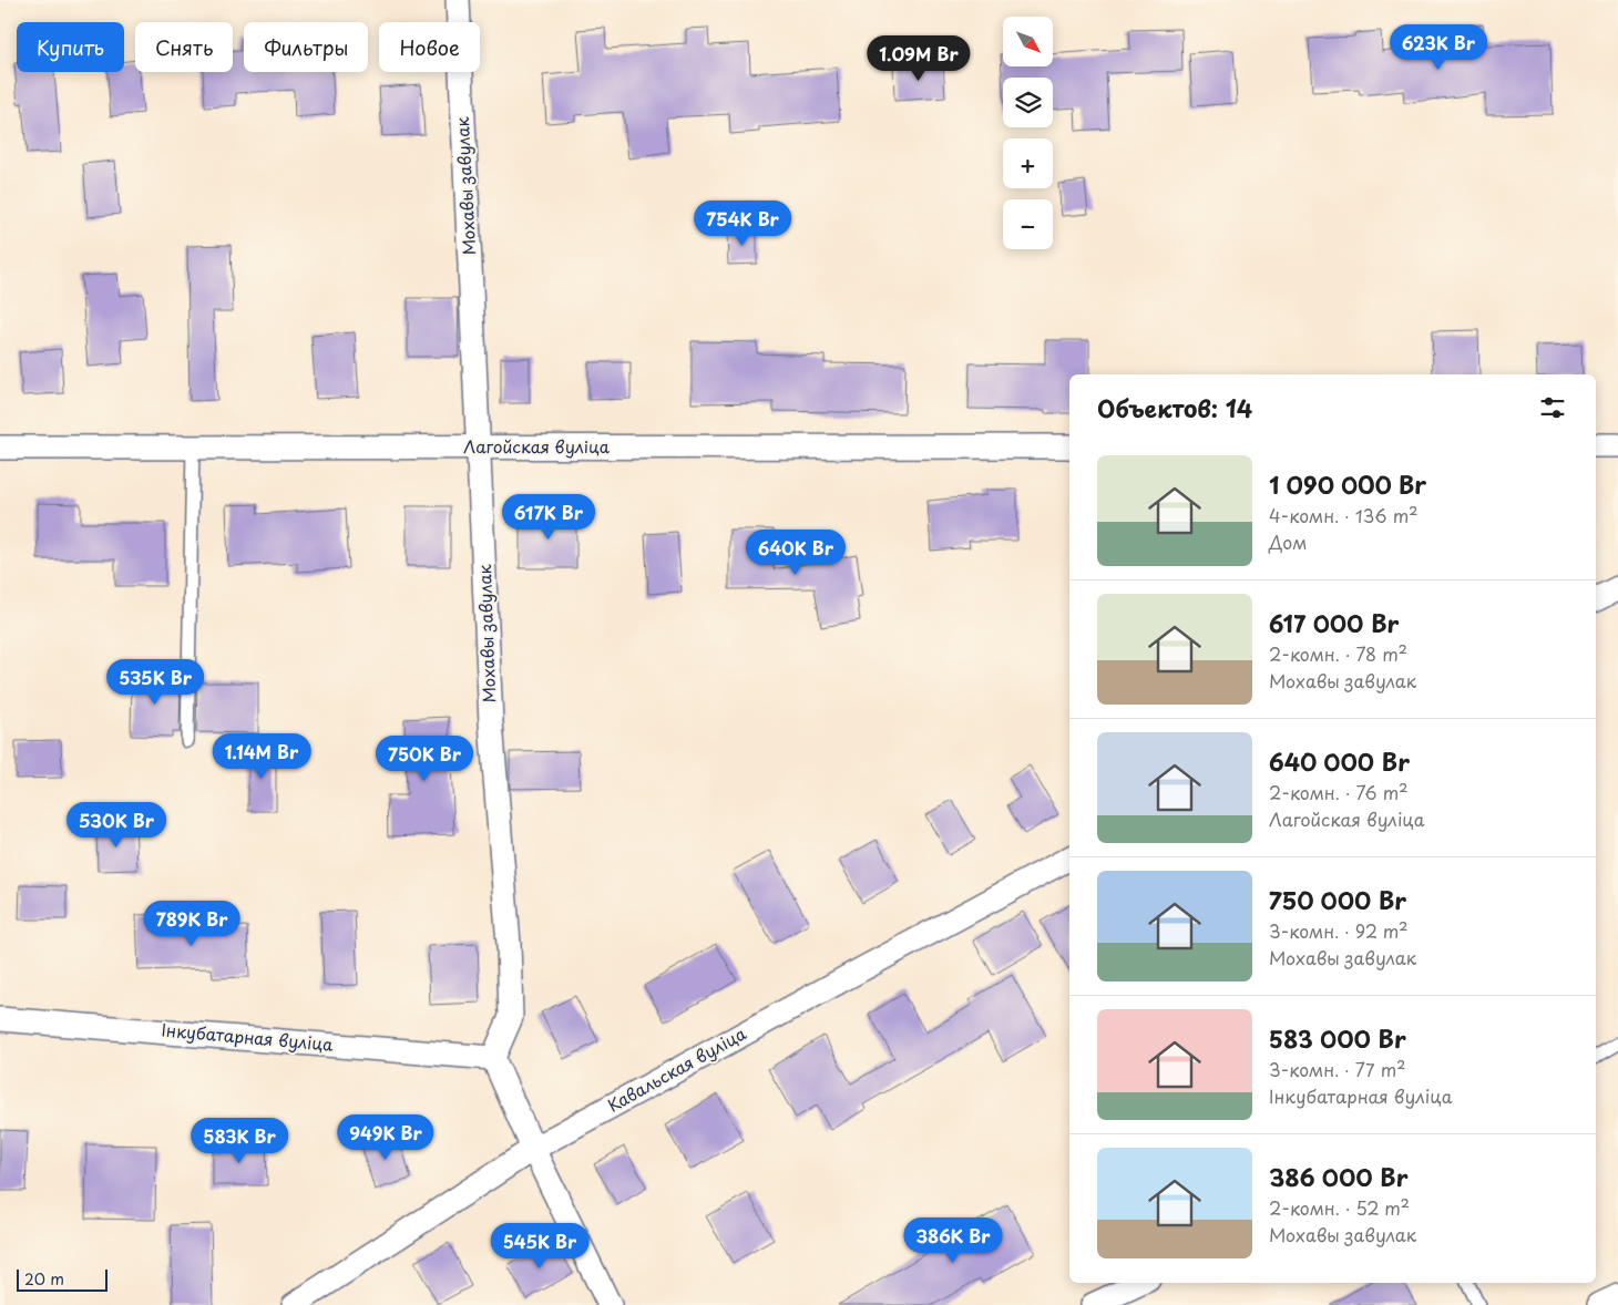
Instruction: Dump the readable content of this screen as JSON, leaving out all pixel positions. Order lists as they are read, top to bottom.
{
  "streets": {
    "street": [
      "Мохавы завулак",
      "Лагойская вуліца",
      "Інкубатарная вуліца",
      "Кавальская вуліца"
    ]
  },
  "crossings": [
    ["Мохавы завулак", "Лагойская вуліца"],
    ["Мохавы завулак", "Інкубатарная вуліца"]
  ],
  "scale_bar": "20 m",
  "north": "bottom right",
  "page": {
    "map_buttons": ["+", "−"],
    "chip": [
      "Купить",
      "Снять",
      "Фильтры",
      "Новое"
    ],
    "price": [
      "623K Br",
      "1.09M Br",
      "754K Br",
      "617K Br",
      "640K Br",
      "535K Br",
      "1.14M Br",
      "750K Br",
      "530K Br",
      "789K Br",
      "949K Br",
      "583K Br",
      "386K Br",
      "545K Br"
    ],
    "heading": "Объектов: 14",
    "list": [
      {
        "name": "1 090 000 Br",
        "note": "4-комн. · 136 m² · Дом"
      },
      {
        "name": "617 000 Br",
        "note": "2-комн. · 78 m² · Мохавы завулак"
      },
      {
        "name": "640 000 Br",
        "note": "2-комн. · 76 m² · Лагойская вуліца"
      },
      {
        "name": "750 000 Br",
        "note": "3-комн. · 92 m² · Мохавы завулак"
      },
      {
        "name": "583 000 Br",
        "note": "3-комн. · 77 m² · Інкубатарная вуліца"
      },
      {
        "name": "386 000 Br",
        "note": "2-комн. · 52 m² · Мохавы завулак"
      }
    ],
    "scale": "20 m"
  }
}
